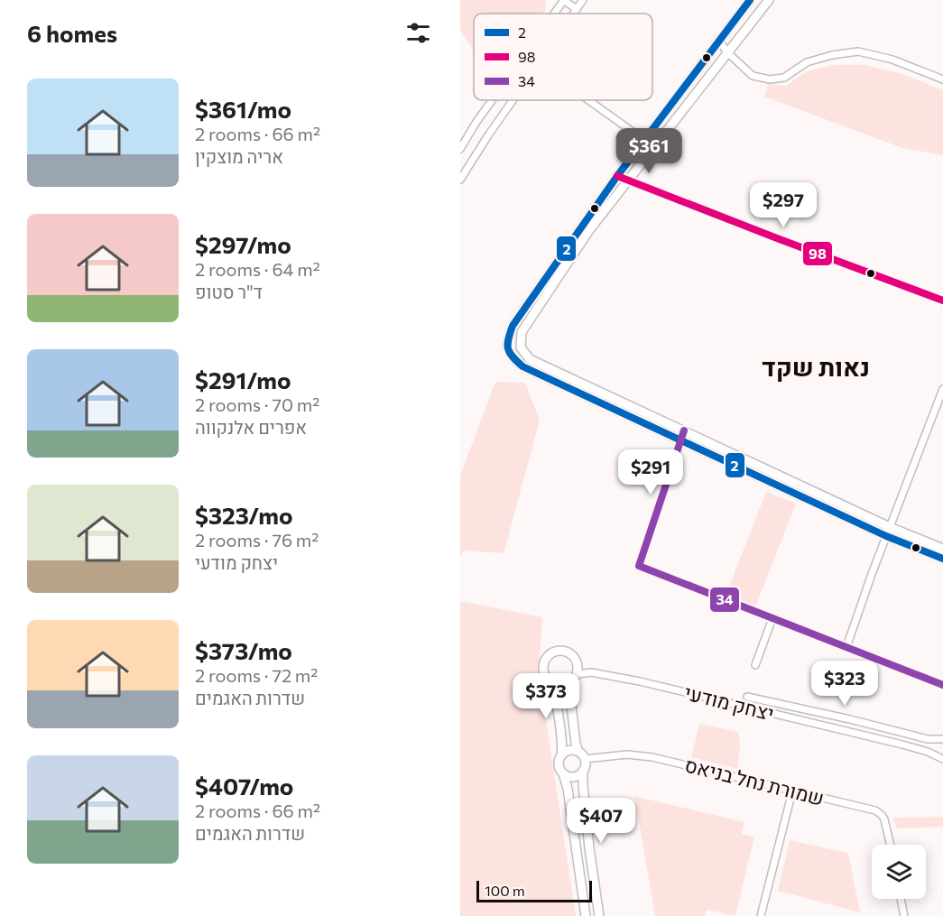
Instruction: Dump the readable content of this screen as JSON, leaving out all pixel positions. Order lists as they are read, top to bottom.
{
  "streets": {
    "street": ["יצחק מודעי", "שמורת נחל בניאס"]
  },
  "districts": ["נאות שקד"],
  "lines": ["transit line 2", "transit line 98", "transit line 34"],
  "legend": ["2", "98", "34"],
  "scale_bar": "100 m",
  "page": {
    "heading": "6 homes",
    "list": [
      {
        "name": "$361/mo",
        "note": "2 rooms · 66 m² · אריה מוצקין"
      },
      {
        "name": "$297/mo",
        "note": "2 rooms · 64 m² · ד\"ר סטופ"
      },
      {
        "name": "$291/mo",
        "note": "2 rooms · 70 m² · אפרים אלנקווה"
      },
      {
        "name": "$323/mo",
        "note": "2 rooms · 76 m² · יצחק מודעי"
      },
      {
        "name": "$373/mo",
        "note": "2 rooms · 72 m² · שדרות האגמים"
      },
      {
        "name": "$407/mo",
        "note": "2 rooms · 66 m² · שדרות האגמים"
      }
    ],
    "price": [
      "$361",
      "$297",
      "$291",
      "$323",
      "$373",
      "$407"
    ],
    "scale": "100 m"
  }
}
